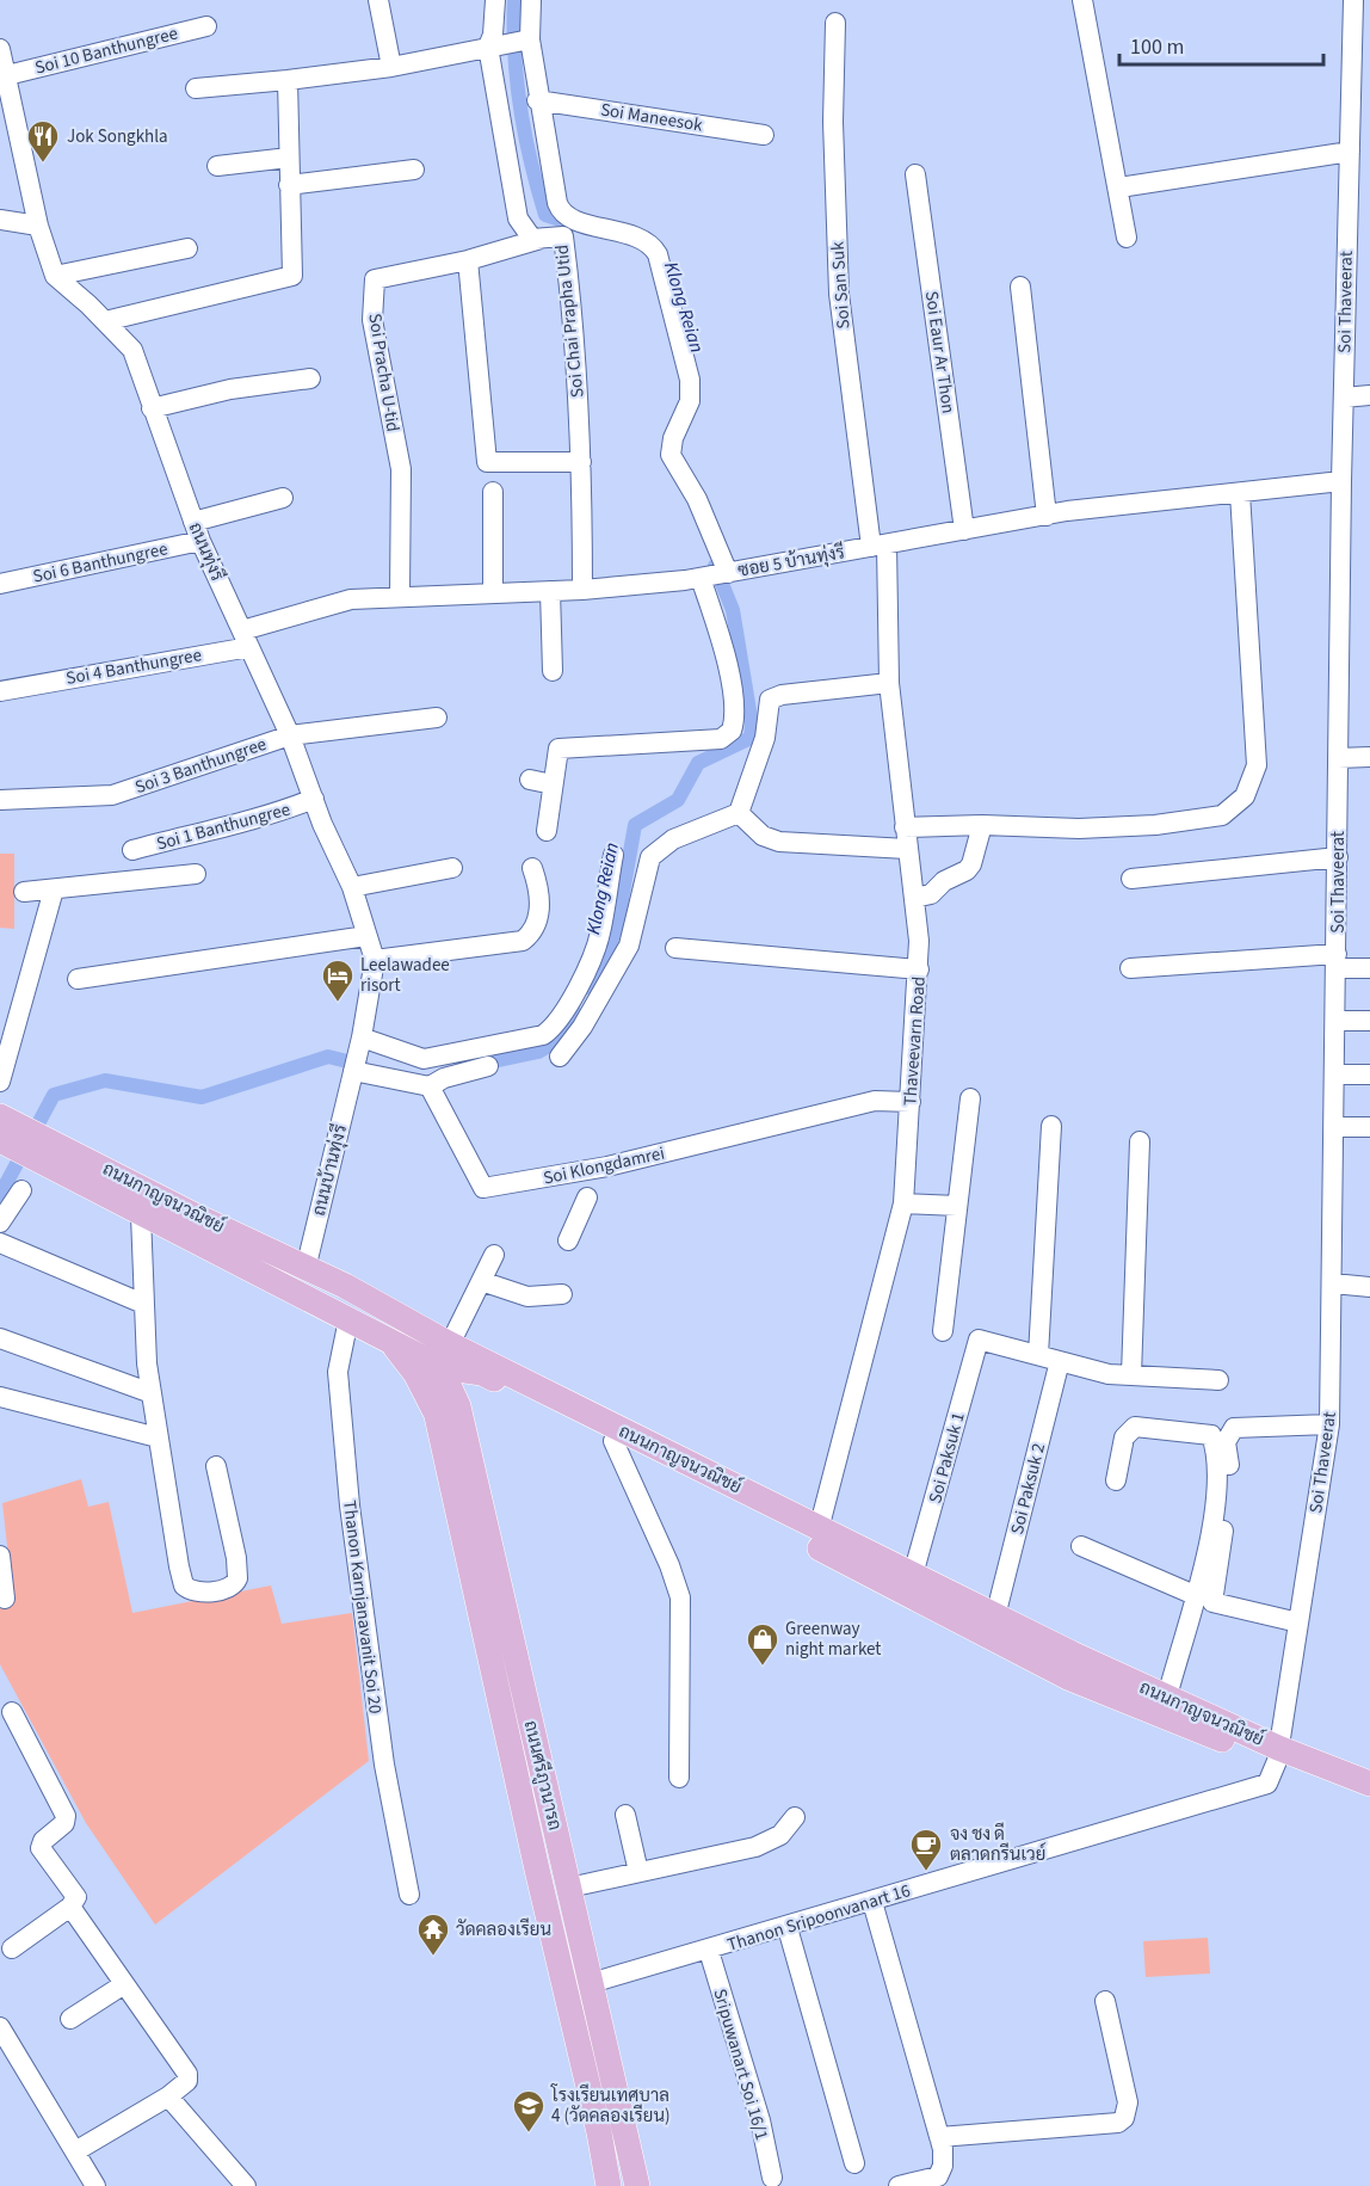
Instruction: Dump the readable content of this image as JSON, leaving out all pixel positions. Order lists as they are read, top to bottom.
{
  "streets": {
    "main road": ["ถนนกาญจนวณิชย์", "ถนนศรีภูวนารถ"],
    "street": [
      "Soi 10 Banthungree",
      "Soi Maneesok",
      "Soi San Suk",
      "Soi Thaveerat",
      "Soi Chai Prapha Utid",
      "Soi Eaur Ar Thon",
      "Soi Pracha U-tid",
      "ถนนทุ่งรี",
      "ซอย 5 บ้านทุ่งรี",
      "Soi 6 Banthungree",
      "Soi 4 Banthungree",
      "Soi 3 Banthungree",
      "Soi 1 Banthungree",
      "Thaveevarn Road",
      "Soi Klongdamrei",
      "ถนนบ้านทุ่งรี",
      "Soi Paksuk 1",
      "Soi Paksuk 2",
      "Thanon Karnjanavanit Soi 20",
      "Thanon Sripoonvanart 16",
      "Sripuwanart Soi 16/1"
    ]
  },
  "crossings": [
    ["Soi 10 Banthungree", "ถนนทุ่งรี"],
    ["Soi San Suk", "ซอย 5 บ้านทุ่งรี"],
    ["Soi San Suk", "Thaveevarn Road"],
    ["Soi Thaveerat", "ซอย 5 บ้านทุ่งรี"],
    ["Soi Thaveerat", "ถนนกาญจนวณิชย์"],
    ["Soi Thaveerat", "Thanon Sripoonvanart 16"],
    ["Soi Chai Prapha Utid", "Soi Pracha U-tid"],
    ["Soi Chai Prapha Utid", "ซอย 5 บ้านทุ่งรี"],
    ["Soi Eaur Ar Thon", "ซอย 5 บ้านทุ่งรี"],
    ["Soi Pracha U-tid", "ซอย 5 บ้านทุ่งรี"],
    ["ถนนทุ่งรี", "ซอย 5 บ้านทุ่งรี"],
    ["ถนนทุ่งรี", "Soi 6 Banthungree"],
    ["ถนนทุ่งรี", "Soi 4 Banthungree"],
    ["ถนนทุ่งรี", "Soi 3 Banthungree"],
    ["ถนนทุ่งรี", "Soi 1 Banthungree"],
    ["ถนนทุ่งรี", "ถนนบ้านทุ่งรี"],
    ["ซอย 5 บ้านทุ่งรี", "Soi 4 Banthungree"],
    ["ซอย 5 บ้านทุ่งรี", "Thaveevarn Road"],
    ["Thaveevarn Road", "Soi Klongdamrei"],
    ["Thaveevarn Road", "ถนนกาญจนวณิชย์"],
    ["ถนนบ้านทุ่งรี", "ถนนกาญจนวณิชย์"],
    ["ถนนกาญจนวณิชย์", "Soi Paksuk 1"],
    ["ถนนกาญจนวณิชย์", "Soi Paksuk 2"],
    ["ถนนกาญจนวณิชย์", "Thanon Karnjanavanit Soi 20"],
    ["ถนนกาญจนวณิชย์", "ถนนศรีภูวนารถ"],
    ["ถนนกาญจนวณิชย์", "Thanon Sripoonvanart 16"],
    ["ถนนศรีภูวนารถ", "Thanon Sripoonvanart 16"],
    ["Thanon Sripoonvanart 16", "Sripuwanart Soi 16/1"]
  ],
  "water": ["Klong Reian"],
  "places": {
    "restaurant": ["Jok Songkhla"],
    "hotel": ["Leelawadee risort"],
    "shop": ["Greenway night market"],
    "cafe": ["จง ชง ดี ตลาดกรีนเวย์"],
    "temple": ["วัดคลองเรียน"],
    "school or university": ["โรงเรียนเทศบาล 4 (วัดคลองเรียน)"]
  },
  "scale_bar": "100 m"
}
